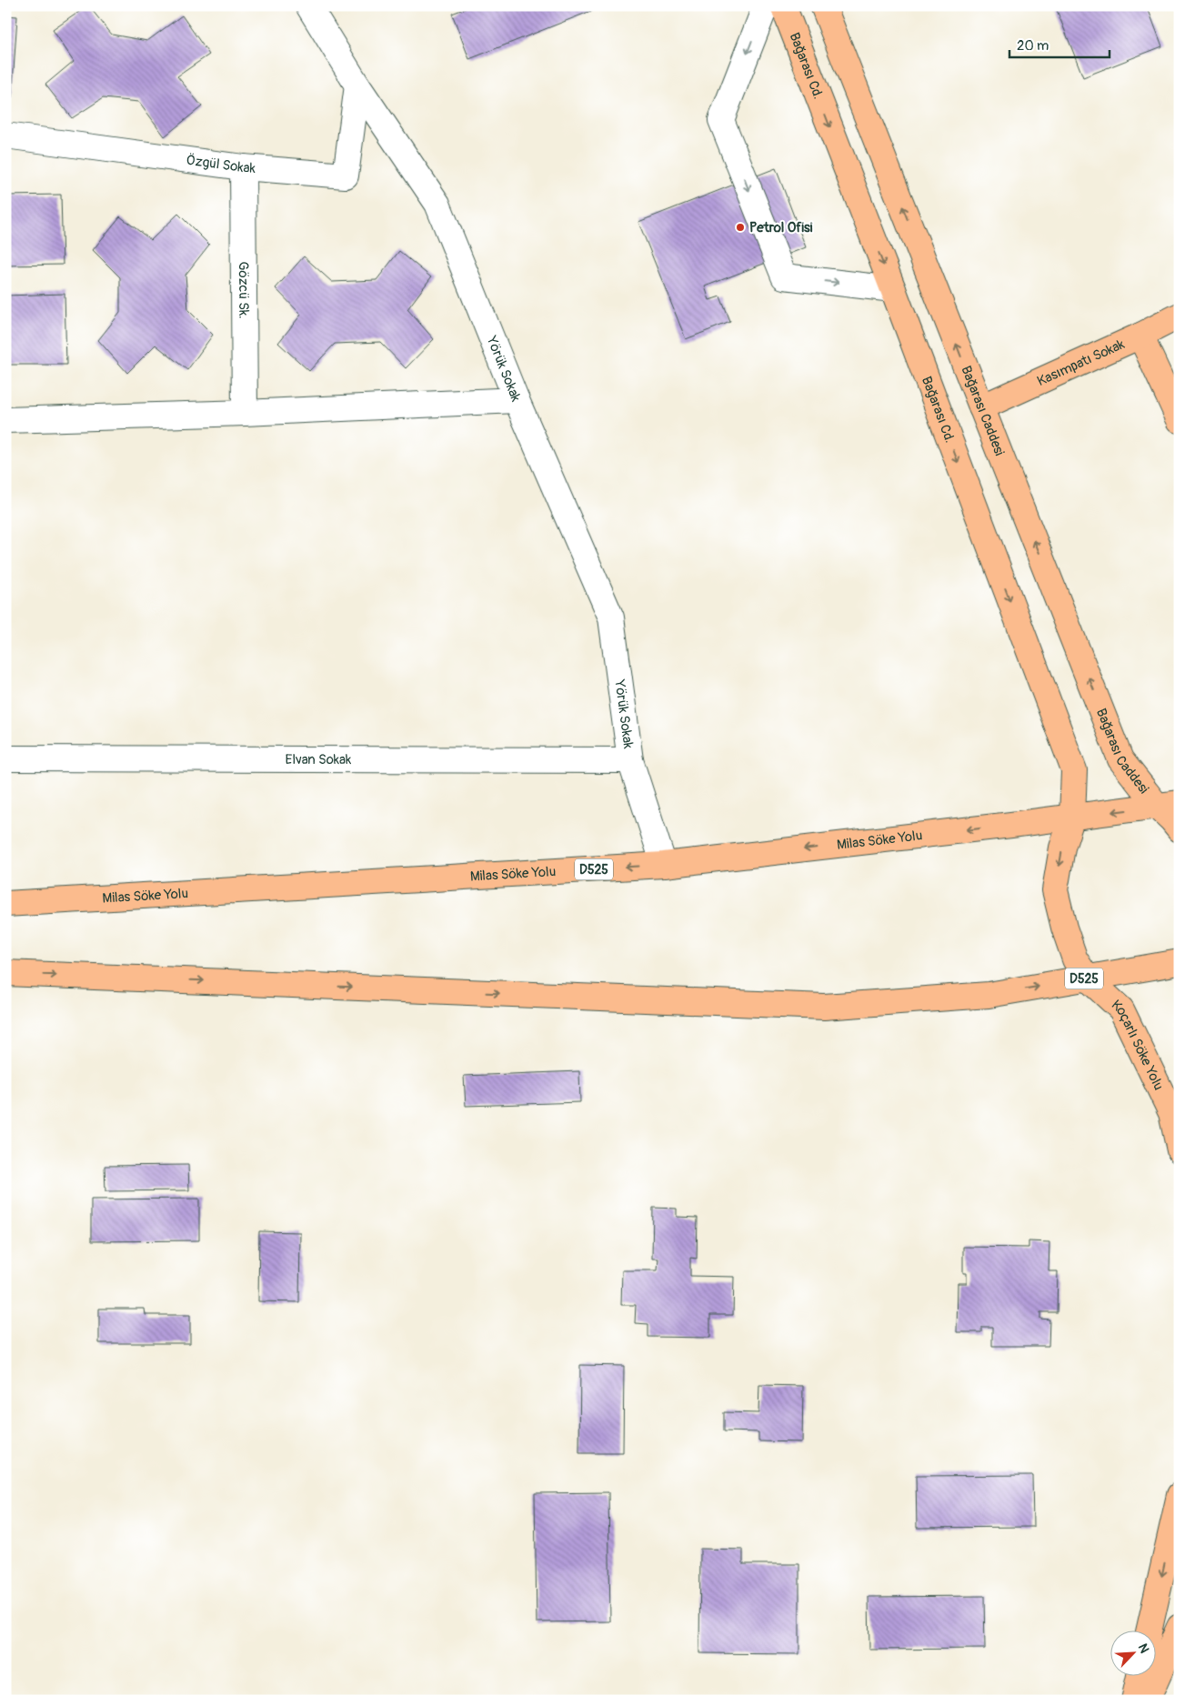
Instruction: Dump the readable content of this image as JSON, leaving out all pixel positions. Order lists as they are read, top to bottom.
{
  "streets": {
    "main road": [
      "Bağarası Cd.",
      "Kasımpatı Sokak",
      "Bağarası Caddesi",
      "Milas Söke Yolu",
      "D525",
      "Koçarlı Söke Yolu"
    ],
    "street": [
      "Özgül Sokak",
      "Gözcü Sk.",
      "Yörük Sokak",
      "Elvan Sokak"
    ]
  },
  "crossings": [
    ["Bağarası Cd.", "Milas Söke Yolu"],
    ["Bağarası Cd.", "D525"],
    ["Bağarası Cd.", "Koçarlı Söke Yolu"],
    ["Özgül Sokak", "Gözcü Sk."],
    ["Özgül Sokak", "Yörük Sokak"],
    ["Kasımpatı Sokak", "Bağarası Caddesi"],
    ["Yörük Sokak", "Elvan Sokak"],
    ["Yörük Sokak", "Milas Söke Yolu"],
    ["Bağarası Caddesi", "Milas Söke Yolu"],
    ["D525", "Koçarlı Söke Yolu"]
  ],
  "one_way": ["Bağarası Cd.", "Bağarası Caddesi"],
  "places": ["Petrol Ofisi"],
  "scale_bar": "20 m",
  "north": "top right"
}
